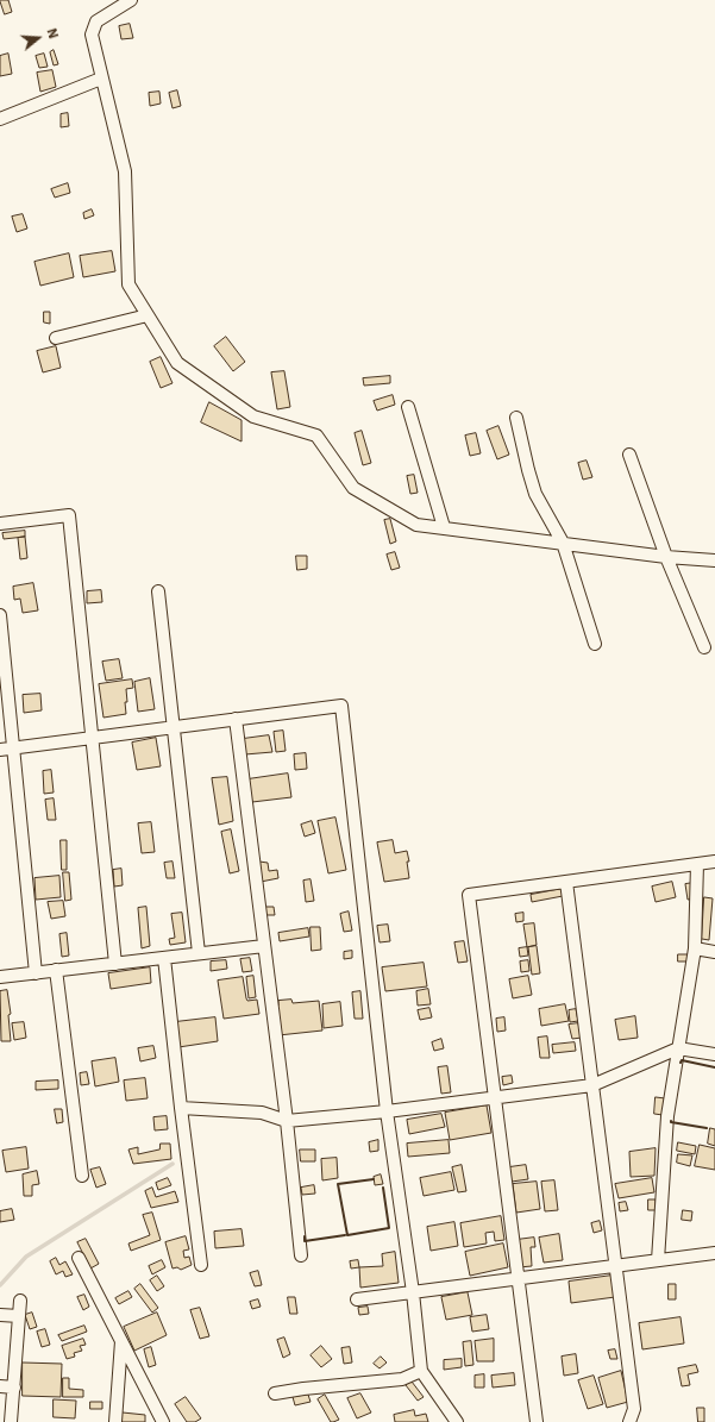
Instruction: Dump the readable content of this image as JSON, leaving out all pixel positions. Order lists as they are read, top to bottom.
{
  "north": "right"
}
